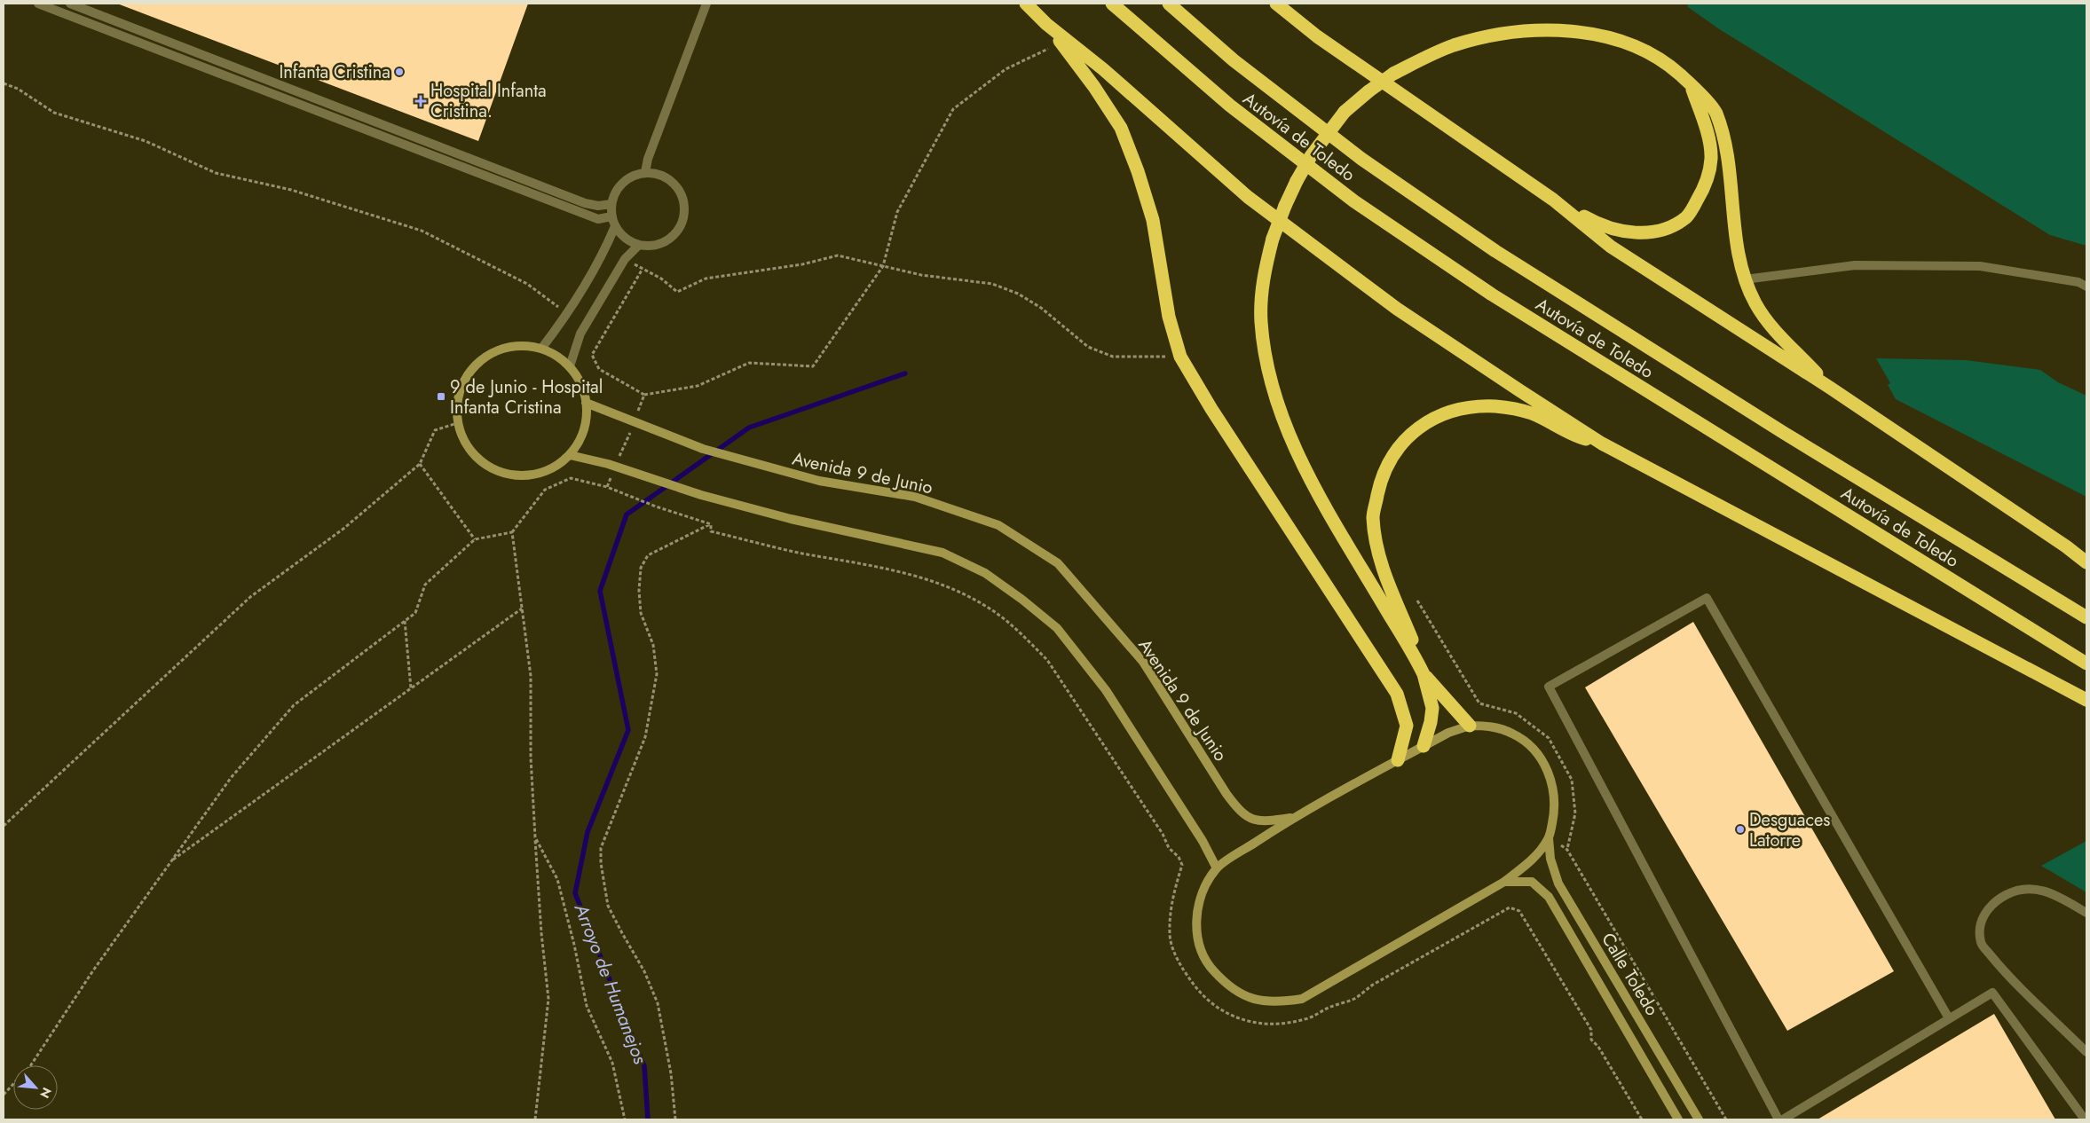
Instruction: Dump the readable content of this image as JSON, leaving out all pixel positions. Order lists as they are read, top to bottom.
{
  "streets": {
    "highway": ["Autovía de Toledo"],
    "main road": ["Avenida 9 de Junio", "Calle Toledo"]
  },
  "water": ["Arroyo de Humanejos"],
  "places": {
    "other": ["Infanta Cristina", "Desguaces Latorre"],
    "health": ["Hospital Infanta Cristina."],
    "transit": ["9 de Junio - Hospital Infanta Cristina"]
  },
  "north": "bottom right"
}
